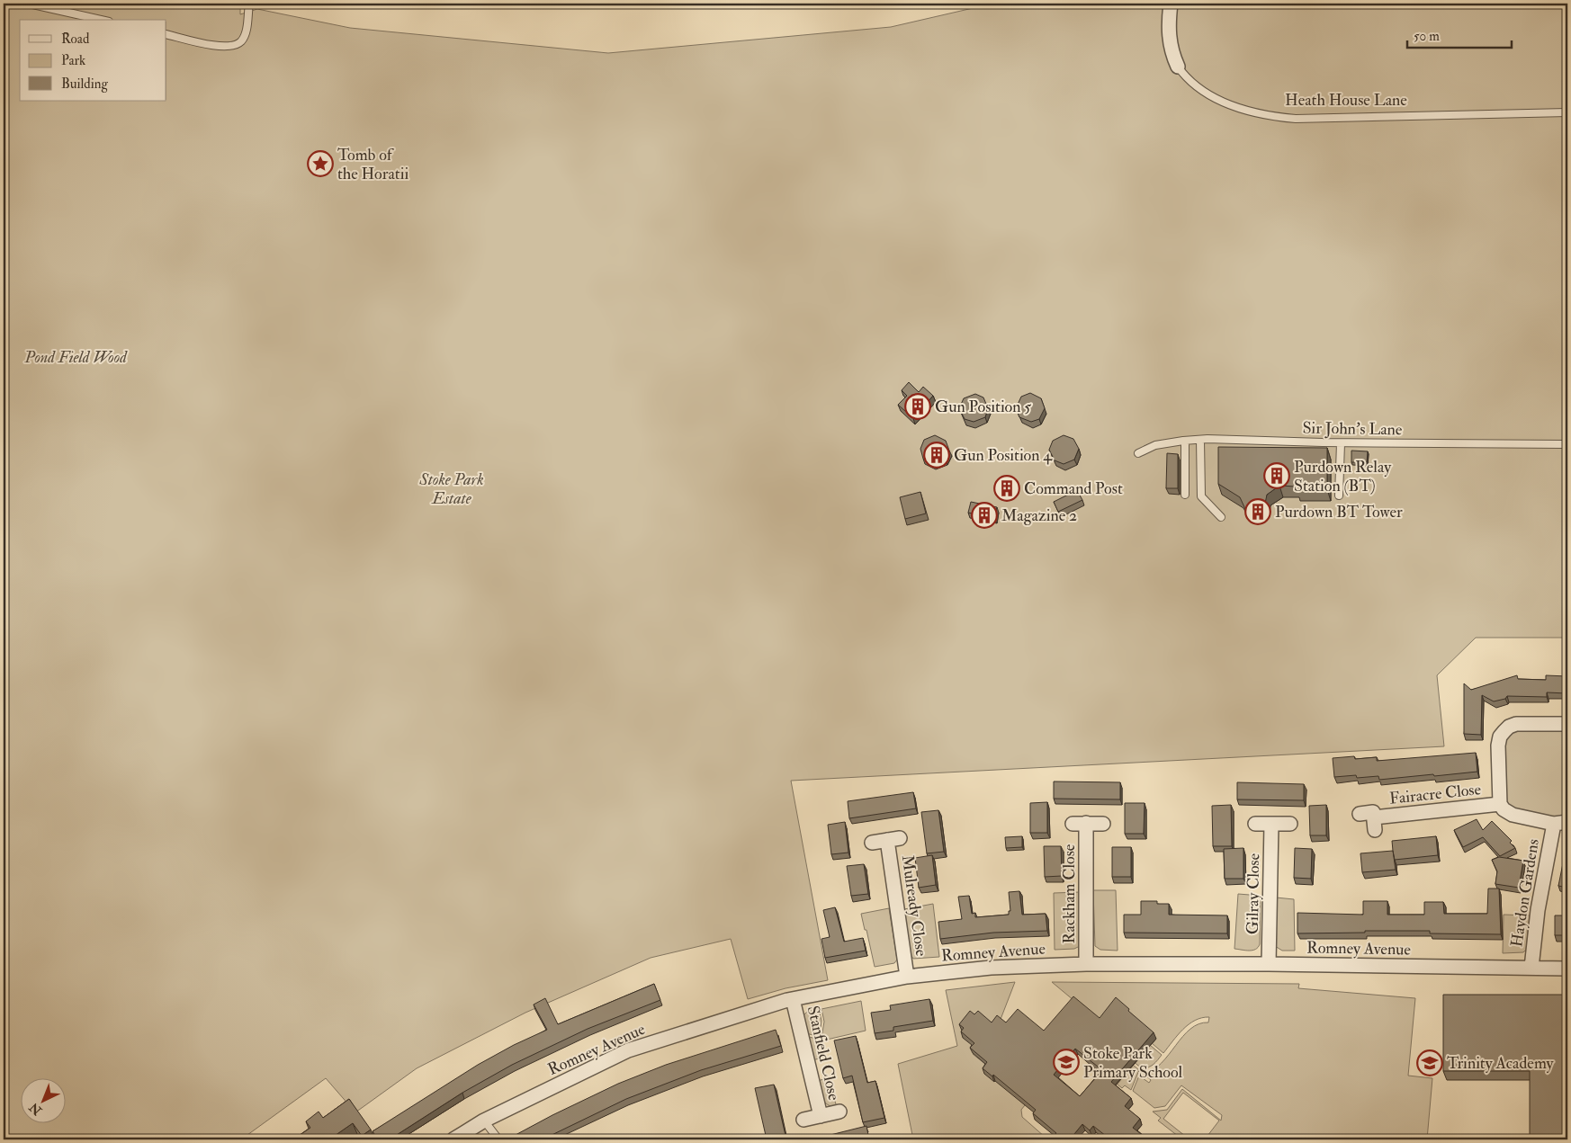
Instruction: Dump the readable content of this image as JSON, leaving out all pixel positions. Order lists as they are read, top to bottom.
{
  "streets": {
    "street": [
      "Heath House Lane",
      "Fairacre Close",
      "Haydon Gardens",
      "Rackham Close",
      "Gilray Close",
      "Mulready Close",
      "Romney Avenue",
      "Stanfield Close"
    ],
    "lane": ["Sir John's Lane"]
  },
  "crossings": [
    ["Fairacre Close", "Haydon Gardens"],
    ["Haydon Gardens", "Romney Avenue"],
    ["Rackham Close", "Romney Avenue"],
    ["Gilray Close", "Romney Avenue"],
    ["Mulready Close", "Romney Avenue"],
    ["Romney Avenue", "Stanfield Close"]
  ],
  "parks": ["Pond Field Wood", "Stoke Park Estate"],
  "places": {
    "place": ["Tomb of the Horatii"],
    "building": [
      "Gun Position 5",
      "Gun Position 4",
      "Purdown Relay Station (BT)",
      "Command Post",
      "Purdown BT Tower",
      "Magazine 2"
    ],
    "school or university": ["Stoke Park Primary School", "Trinity Academy"]
  },
  "legend": ["Road", "Park", "Building"],
  "scale_bar": "50 m",
  "north": "bottom left"
}
